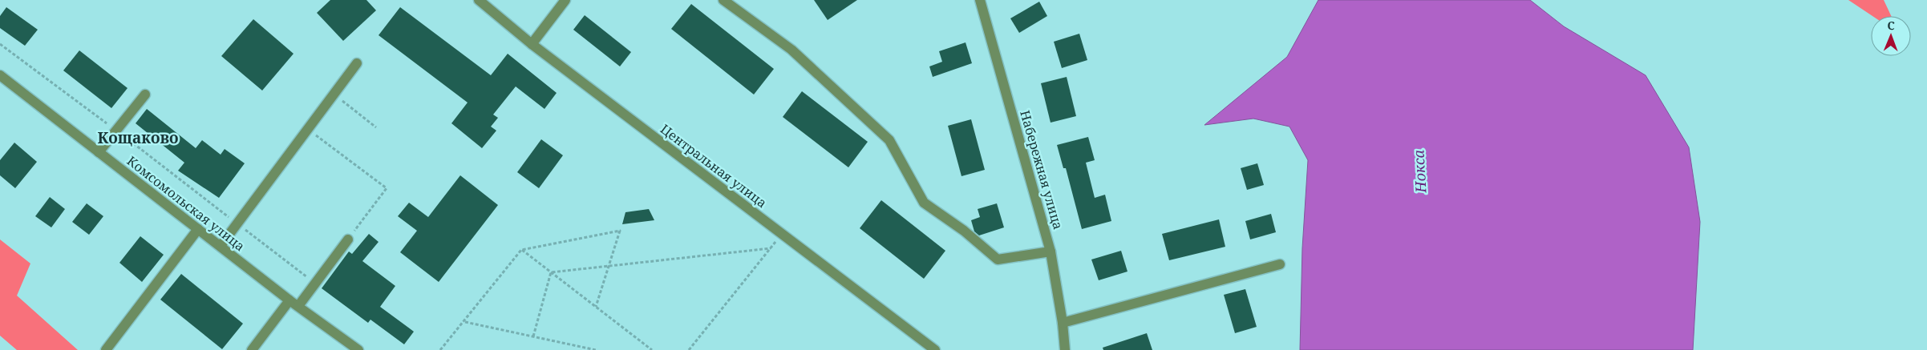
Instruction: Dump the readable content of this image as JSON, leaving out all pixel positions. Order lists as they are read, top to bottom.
{
  "streets": {
    "street": ["Центральная улица", "Набережная улица", "Комсомольская улица"]
  },
  "districts": ["Кощаково"],
  "water": ["Нокса"],
  "north": "top"
}
